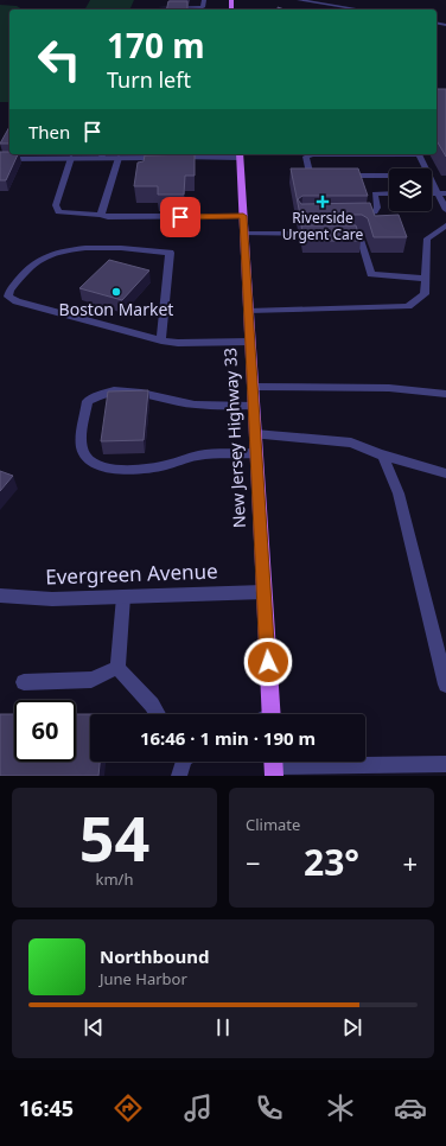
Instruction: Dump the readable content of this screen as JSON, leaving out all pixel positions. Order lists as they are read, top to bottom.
{
  "streets": {
    "main road": ["New Jersey Highway 33"],
    "street": ["Evergreen Avenue"]
  },
  "crossings": [
    ["New Jersey Highway 33", "Evergreen Avenue"]
  ],
  "places": {
    "health": ["Riverside Urgent Care"],
    "other": ["Boston Market"]
  },
  "page": {
    "turn": ["170 m", "Turn left"],
    "then": "Then",
    "limit": "60",
    "trip": "16:46 · 1 min · 190 m",
    "tile": [
      ["54", "km/h"],
      "Climate"
    ],
    "heat": ["−", "23°", "+"],
    "song": ["Northbound", "June Harbor"],
    "tabs": "16:45"
  }
}
